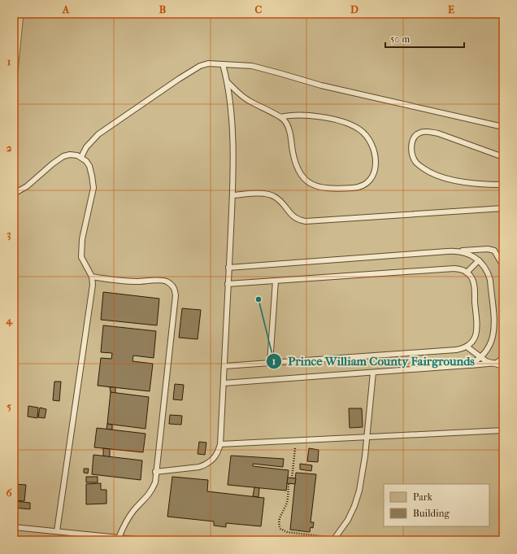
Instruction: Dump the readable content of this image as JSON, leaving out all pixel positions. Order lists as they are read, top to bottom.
{
  "places": ["Prince William County Fairgrounds"],
  "legend": ["Park", "Building"],
  "scale_bar": "50 m",
  "grid": {
    "columns": [
      "A",
      "B",
      "C",
      "D",
      "E"
    ],
    "rows": [
      "1",
      "2",
      "3",
      "4",
      "5",
      "6"
    ]
  }
}
